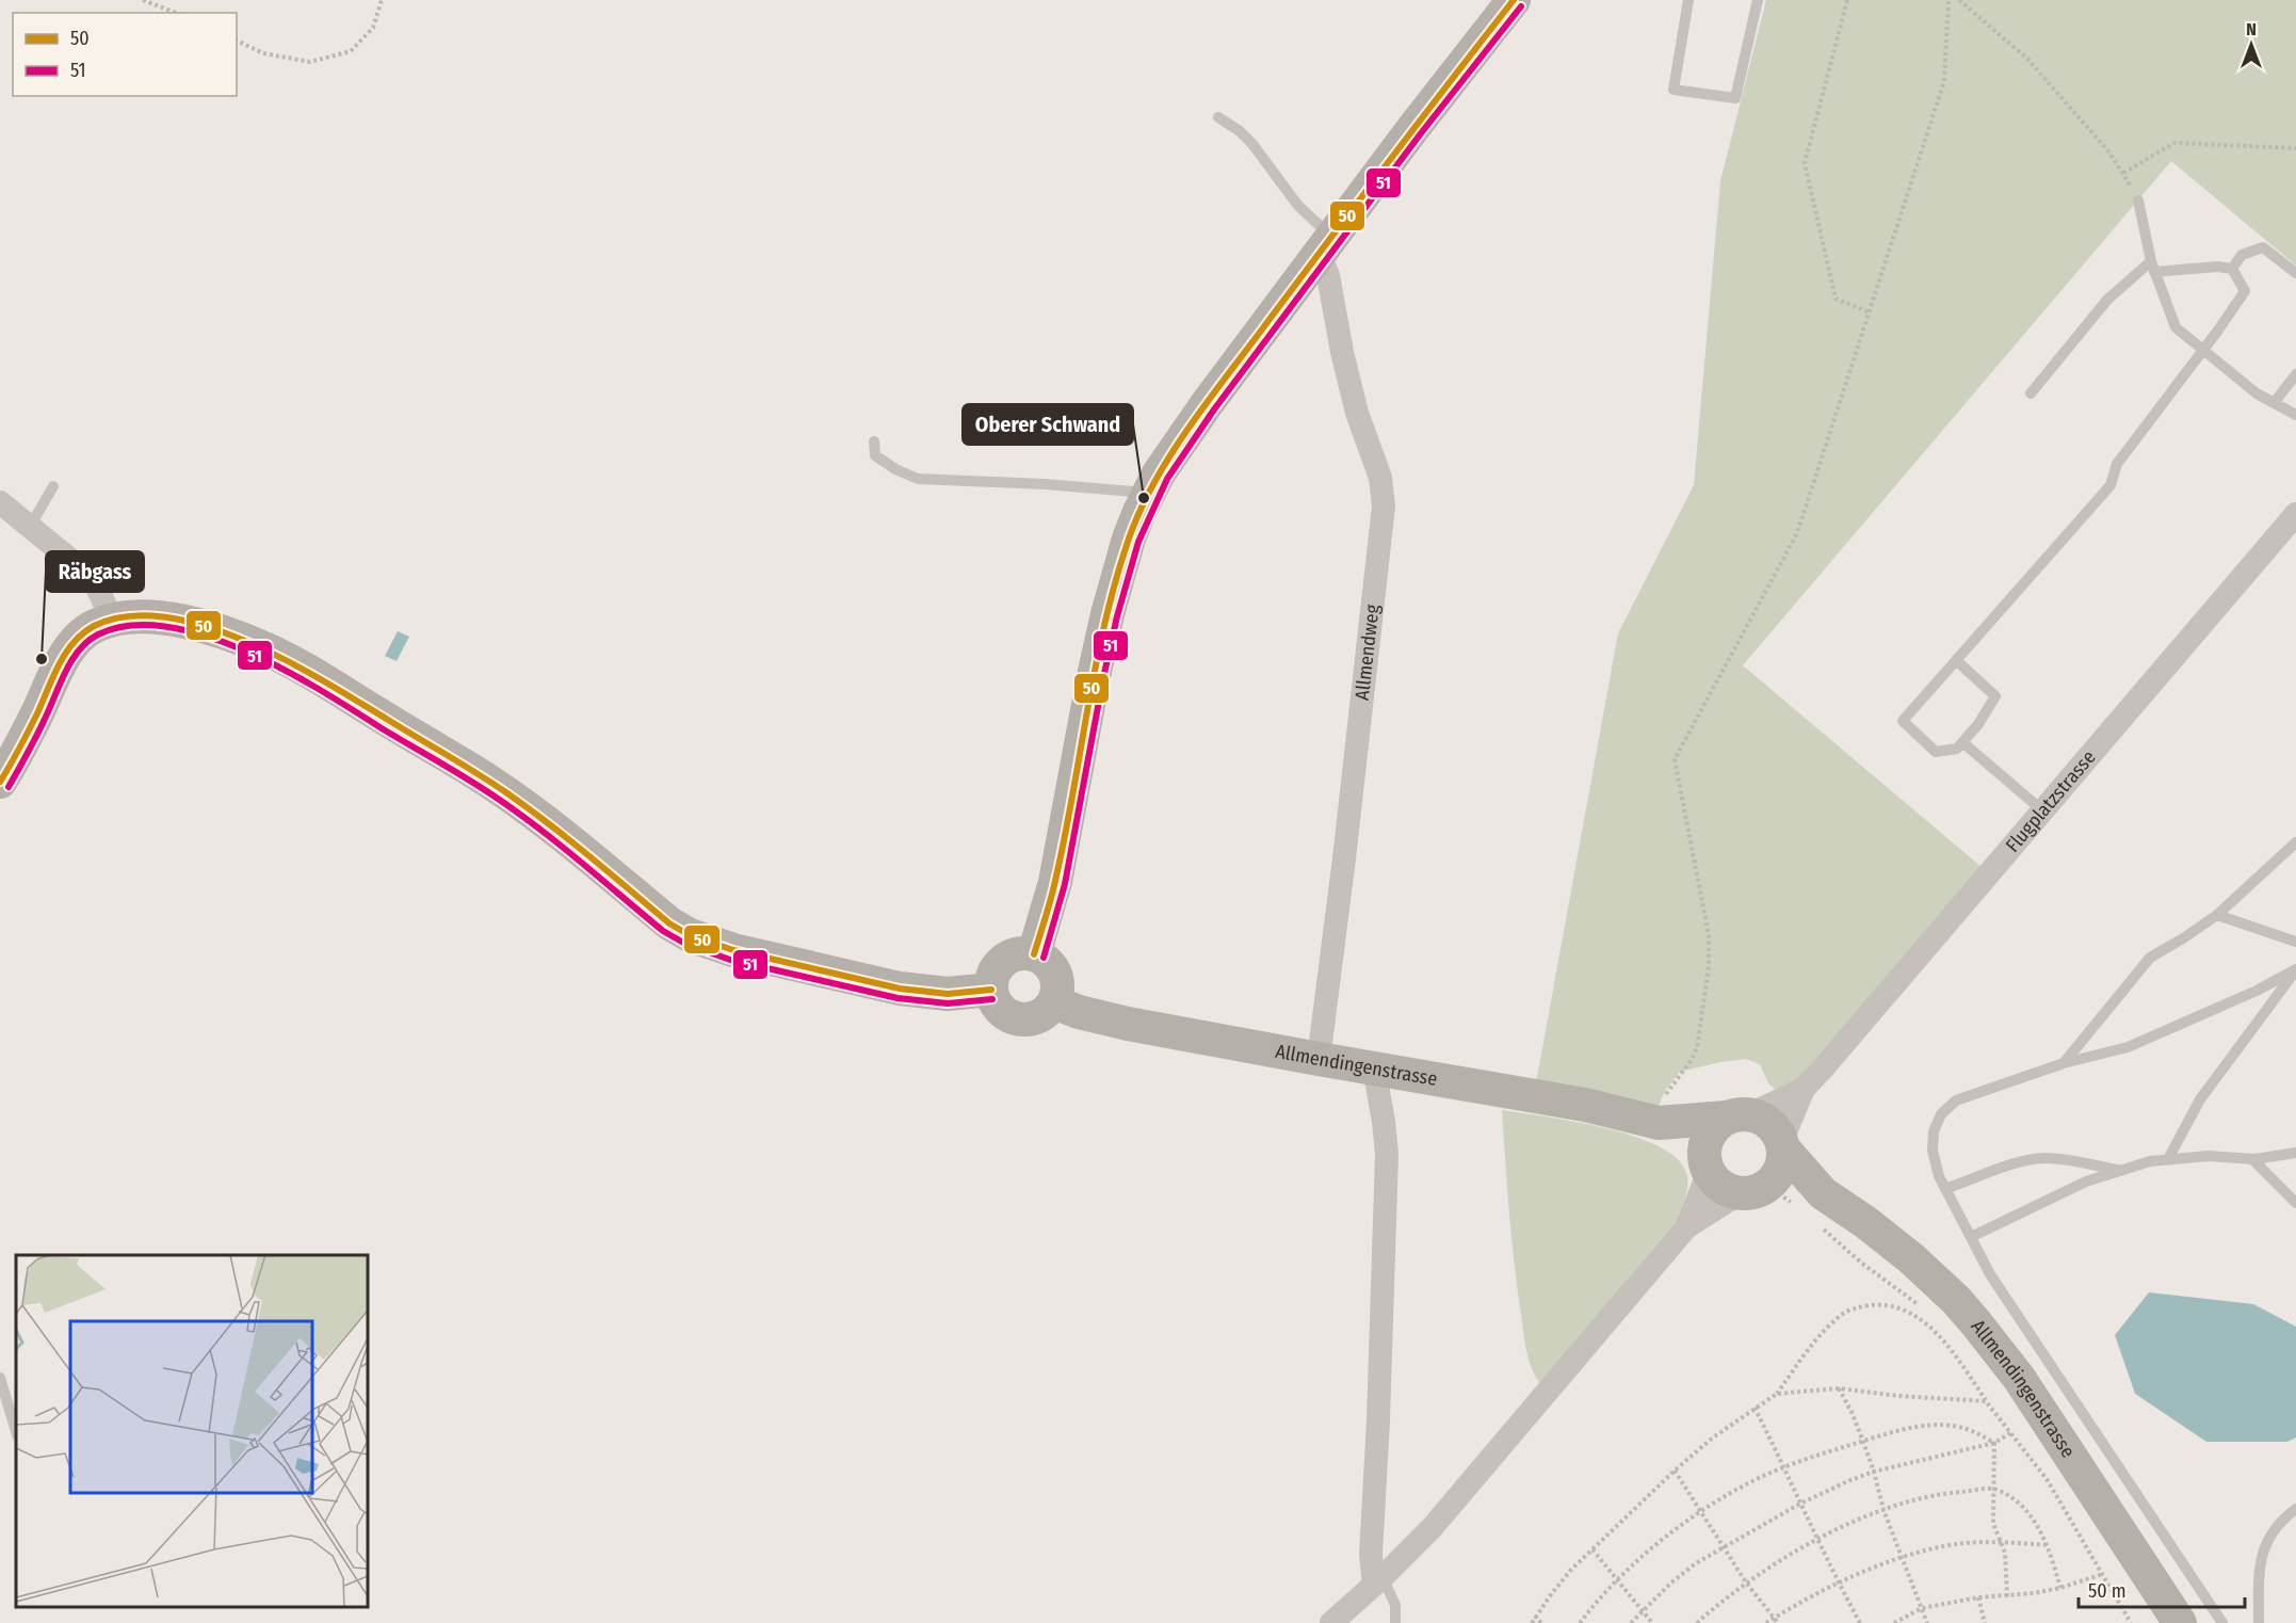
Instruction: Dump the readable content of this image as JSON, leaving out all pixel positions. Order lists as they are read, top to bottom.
{
  "streets": {
    "street": ["Allmendweg", "Flugplatzstrasse", "Allmendingenstrasse"]
  },
  "crossings": [
    ["Allmendweg", "Allmendingenstrasse"],
    ["Flugplatzstrasse", "Allmendingenstrasse"]
  ],
  "places": ["Oberer Schwand", "Räbgass"],
  "lines": ["transit line 50", "transit line 51"],
  "legend": ["50", "51"],
  "scale_bar": "50 m",
  "north": "top"
}
